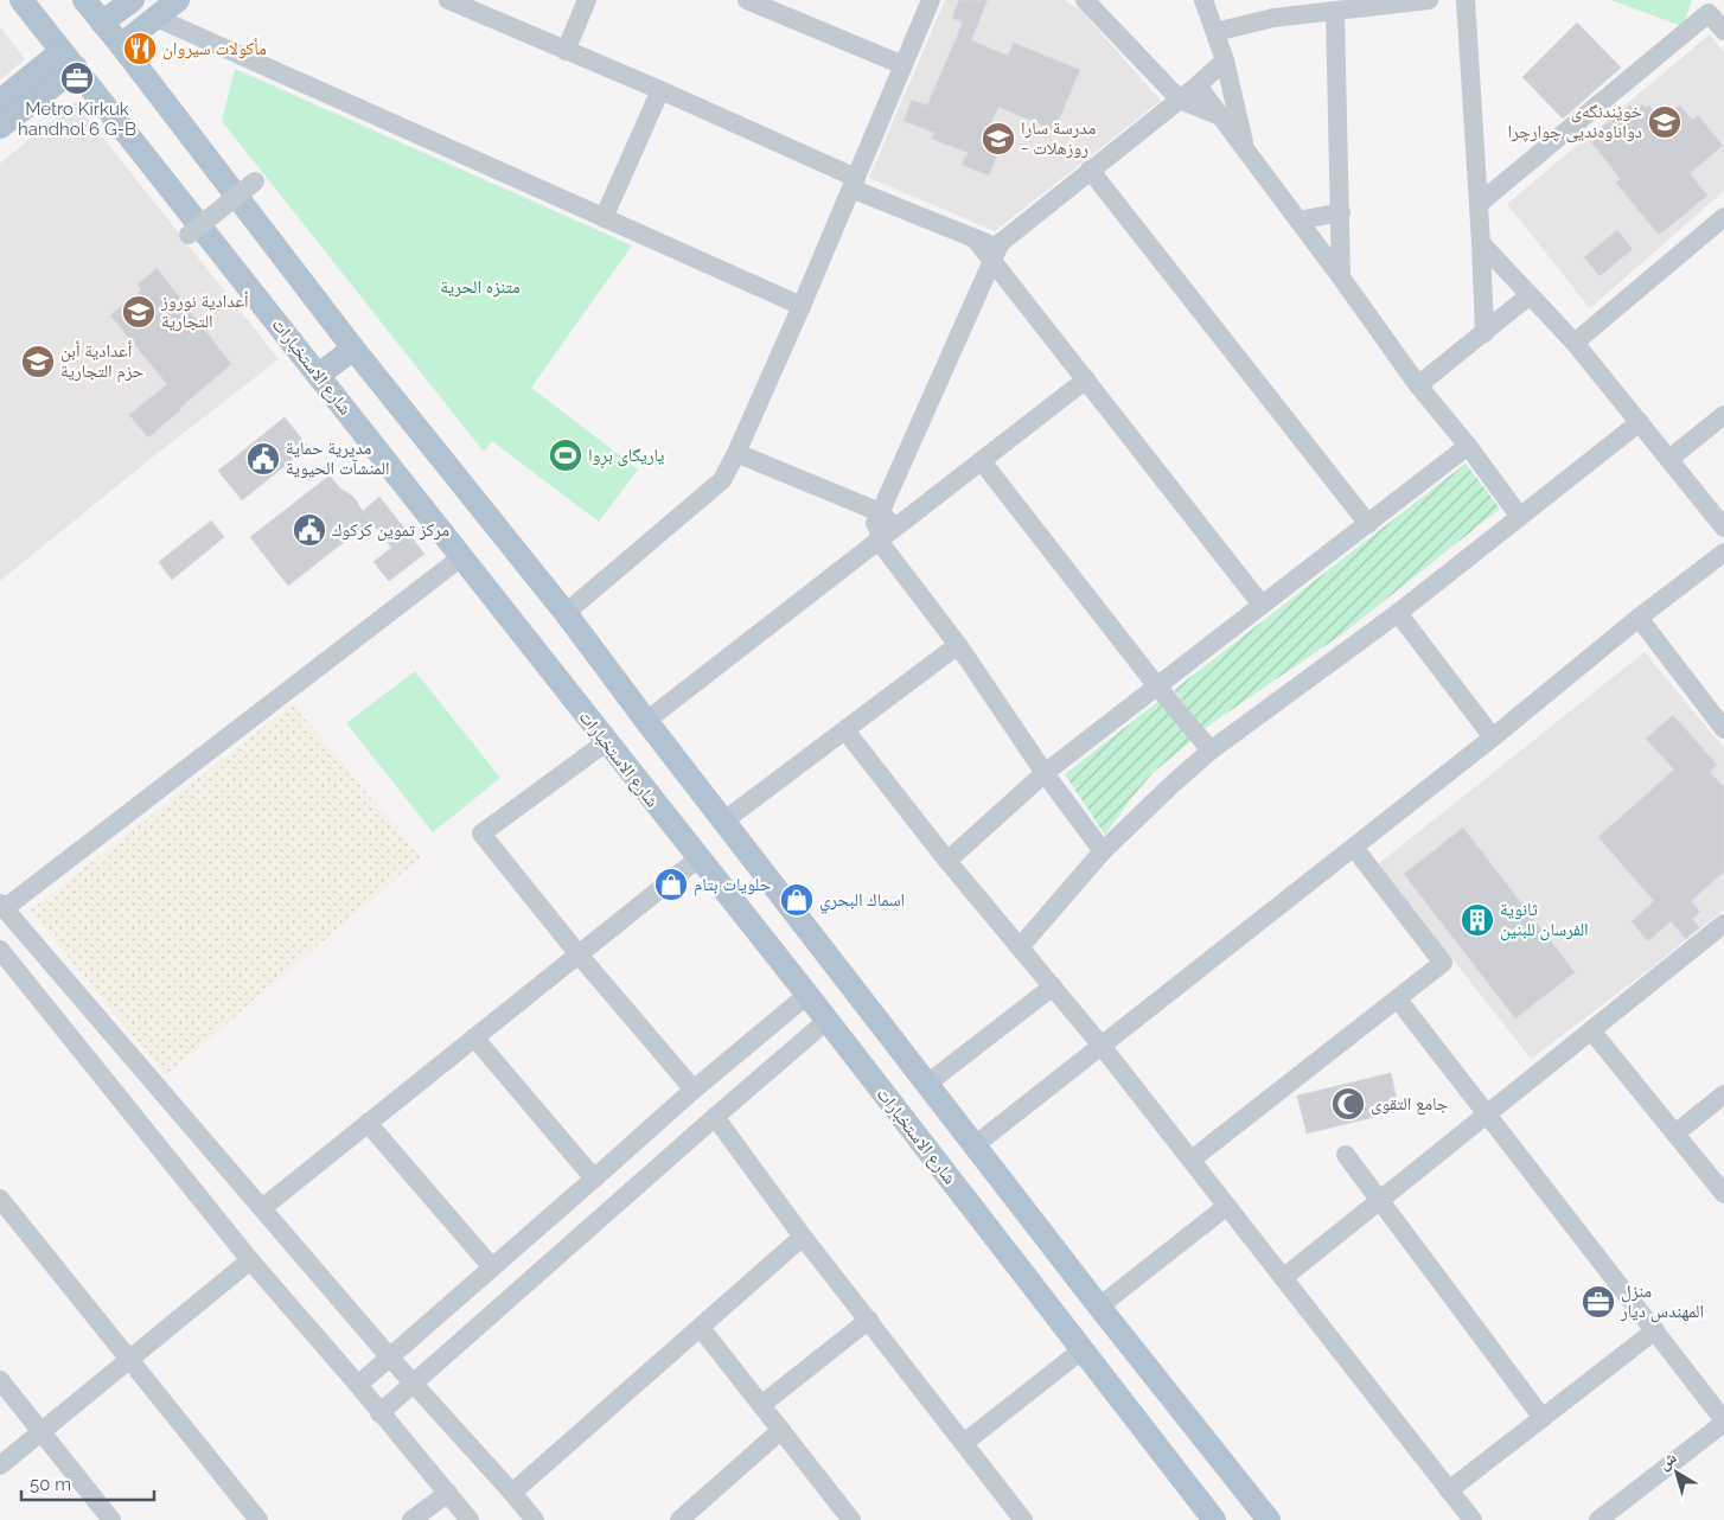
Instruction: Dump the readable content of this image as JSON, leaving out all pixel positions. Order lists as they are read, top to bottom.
{
  "streets": {
    "main road": ["شارع الاستخبارات"]
  },
  "parks": ["متنزه الحرية"],
  "places": {
    "restaurant": ["مأكولات سيروان"],
    "office": ["Metro Kirkuk handhol 6 G-B", "منزل المهندس ديار"],
    "school or university": [
      "خوێندنگەی دواناوەندیی چوارچرا",
      "مدرسة سارا - روزهلات",
      "أعدادية نوروز التجارية",
      "أعدادية أبن حزم التجارية"
    ],
    "sports": ["یاریگای بڕوا"],
    "public building": ["مديرية حماية المنشآت الحيوية", "مركز تموين كركوك"],
    "shop": ["حلويات بتام", "اسماك البحري"],
    "building": ["ثانوية الفرسان للبنين"],
    "mosque": ["جامع التقوى"]
  },
  "scale_bar": "50 m",
  "north": "top left"
}
